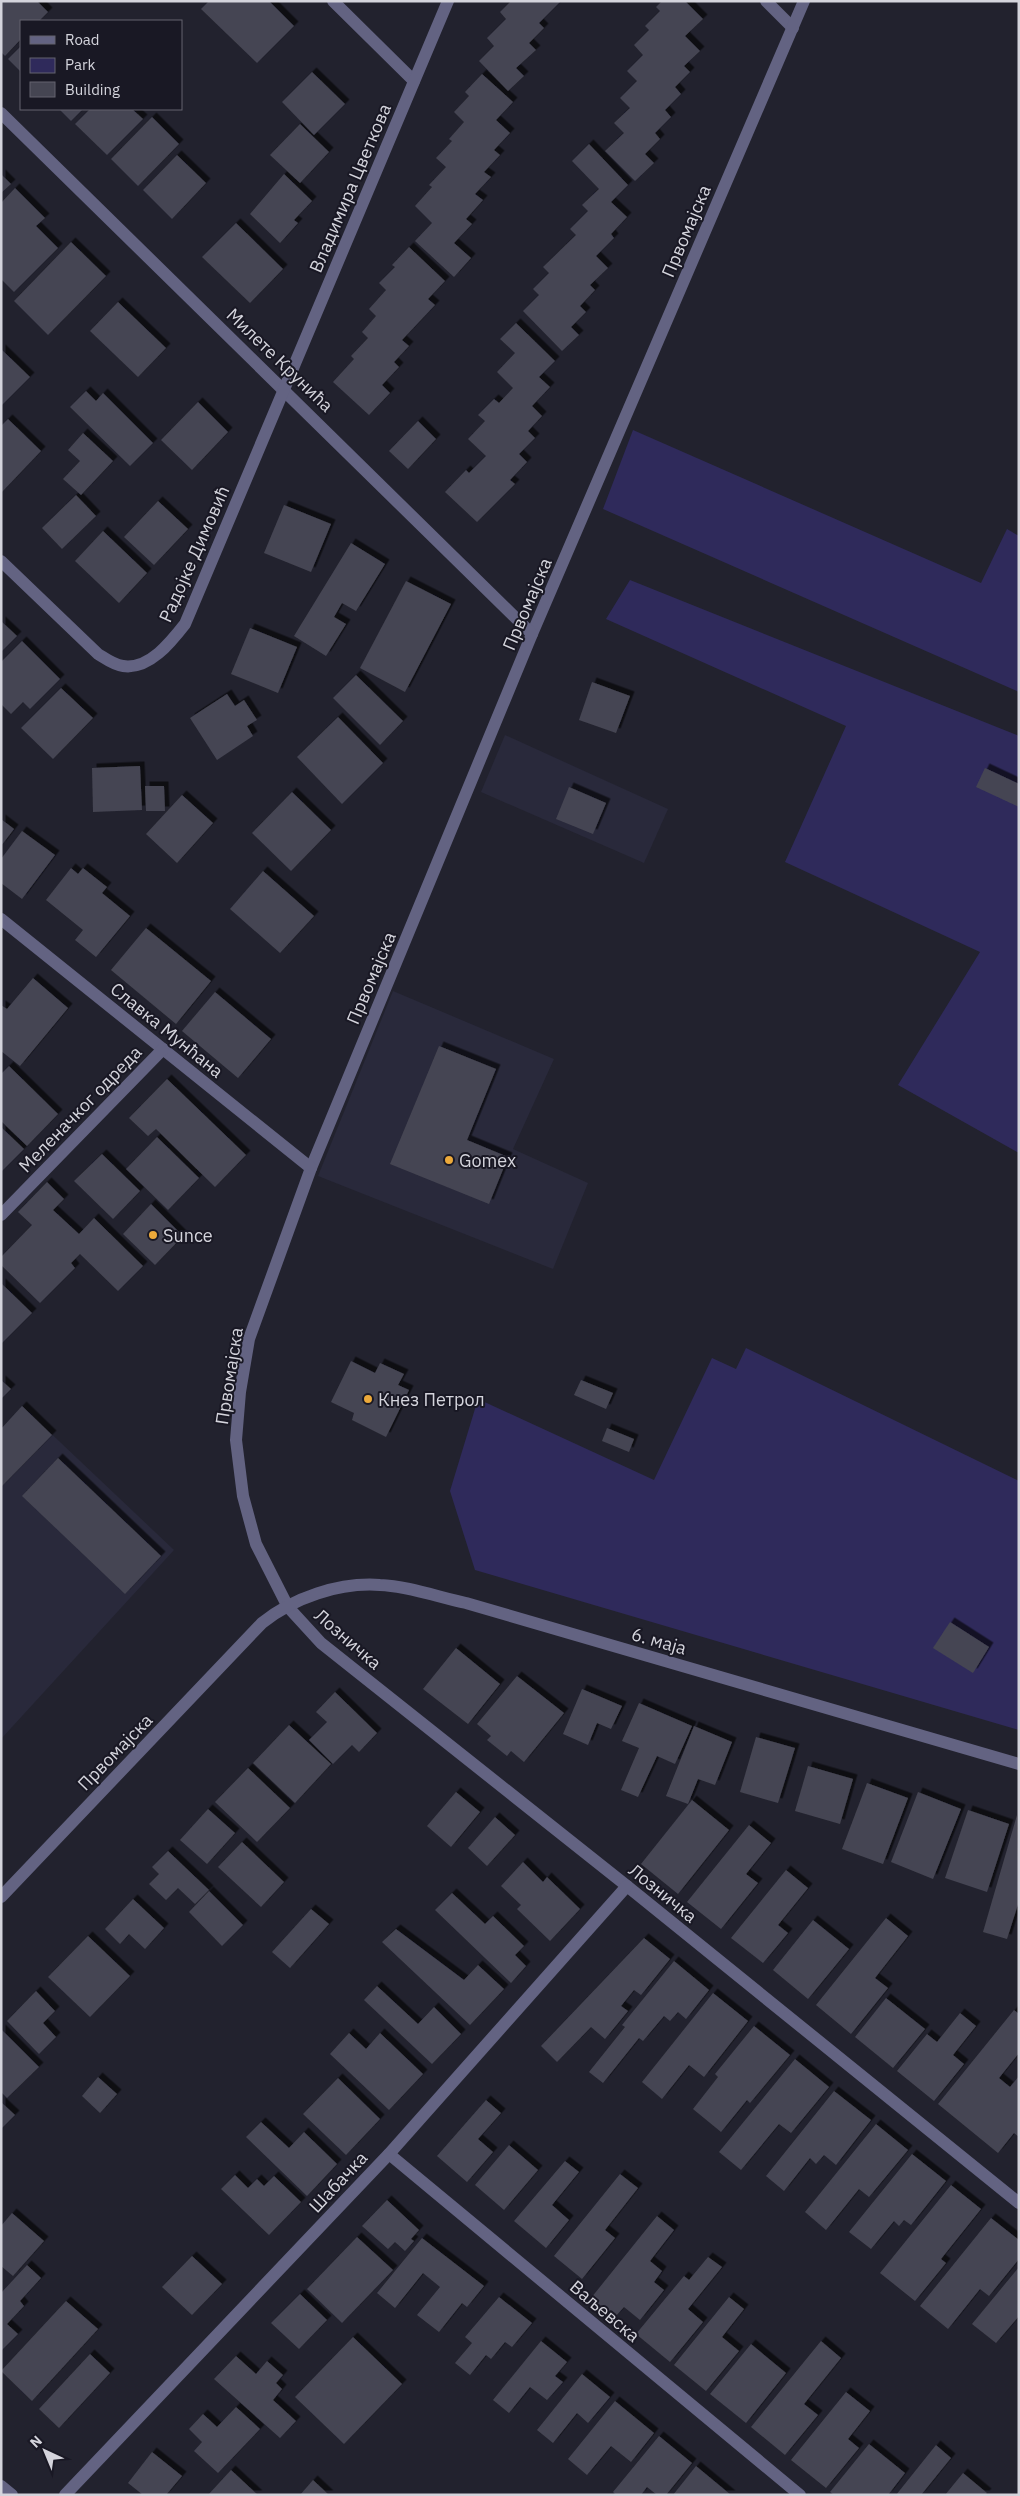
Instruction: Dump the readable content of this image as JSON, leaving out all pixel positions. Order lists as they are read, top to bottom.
{
  "streets": {
    "street": [
      "Владимира Цветкова",
      "Првомајска",
      "Милете Крунића",
      "Радојке Димовић",
      "Славка Мунћана",
      "Меленачког одреда",
      "Лозничка",
      "6. маја",
      "Шабачка",
      "Ваљевска"
    ]
  },
  "crossings": [
    ["Владимира Цветкова", "Милете Крунића"],
    ["Владимира Цветкова", "Радојке Димовић"],
    ["Првомајска", "Милете Крунића"],
    ["Првомајска", "Славка Мунћана"],
    ["Првомајска", "Лозничка"],
    ["Првомајска", "6. маја"],
    ["Милете Крунића", "Радојке Димовић"],
    ["Славка Мунћана", "Меленачког одреда"],
    ["Лозничка", "6. маја"],
    ["Лозничка", "Шабачка"],
    ["Шабачка", "Ваљевска"]
  ],
  "places": ["Gomex", "Sunce", "Кнез Петрол"],
  "legend": ["Road", "Park", "Building"],
  "north": "top left"
}
